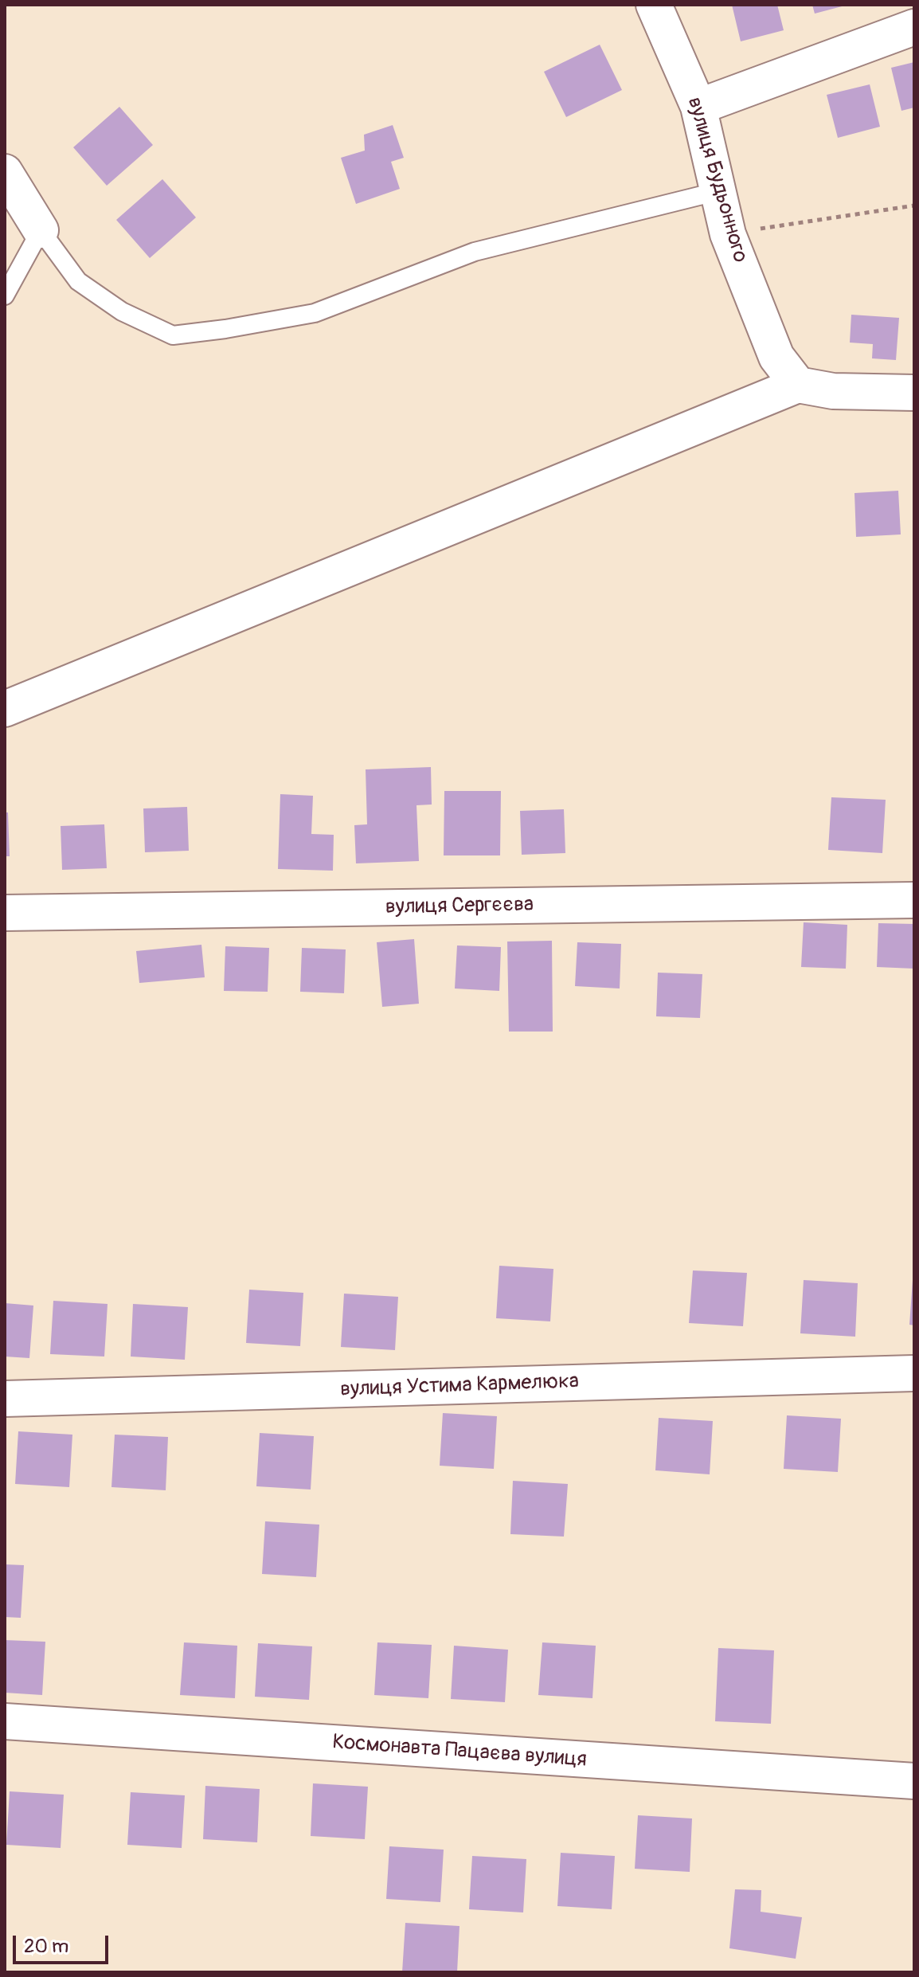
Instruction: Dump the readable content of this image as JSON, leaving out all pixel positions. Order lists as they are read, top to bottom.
{
  "streets": {
    "street": [
      "вулиця Будьонного",
      "вулиця Сергєєва",
      "вулиця Устима Кармелюка",
      "Космонавта Пацаєва вулиця"
    ]
  },
  "scale_bar": "20 m"
}
